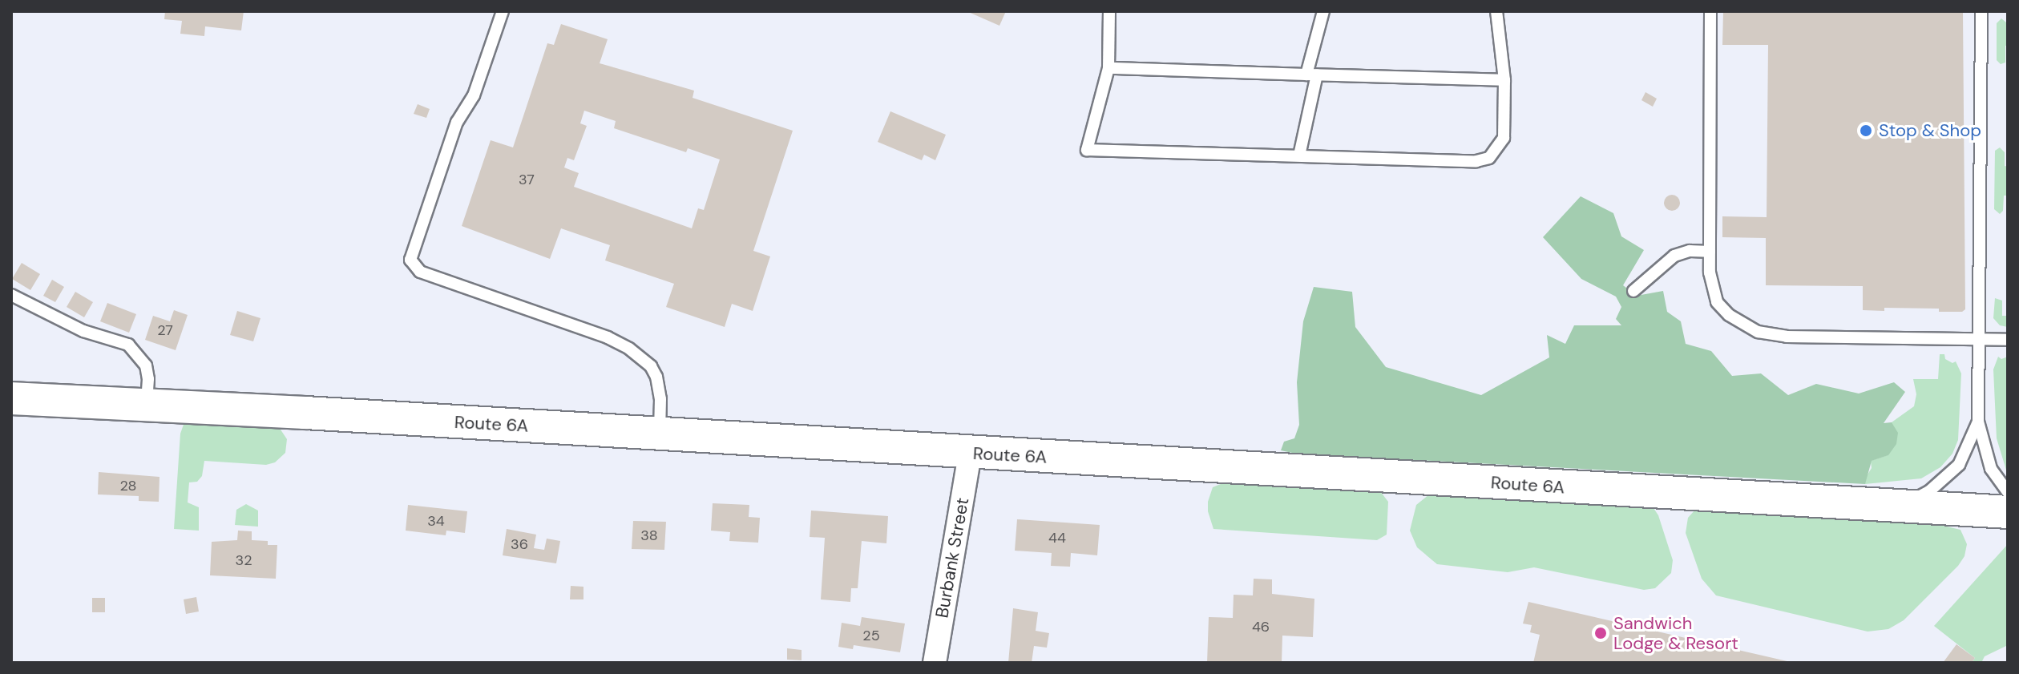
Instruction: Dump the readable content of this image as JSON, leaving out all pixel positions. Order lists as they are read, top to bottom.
{
  "streets": {
    "main road": ["Route 6A"],
    "street": ["Burbank Street"]
  },
  "crossings": [
    ["Route 6A", "Burbank Street"]
  ],
  "places": ["Stop & Shop", "Sandwich Lodge & Resort"],
  "house_numbers": [
    "37",
    "27",
    "28",
    "34",
    "38",
    "44",
    "36",
    "32",
    "46",
    "25"
  ]
}
